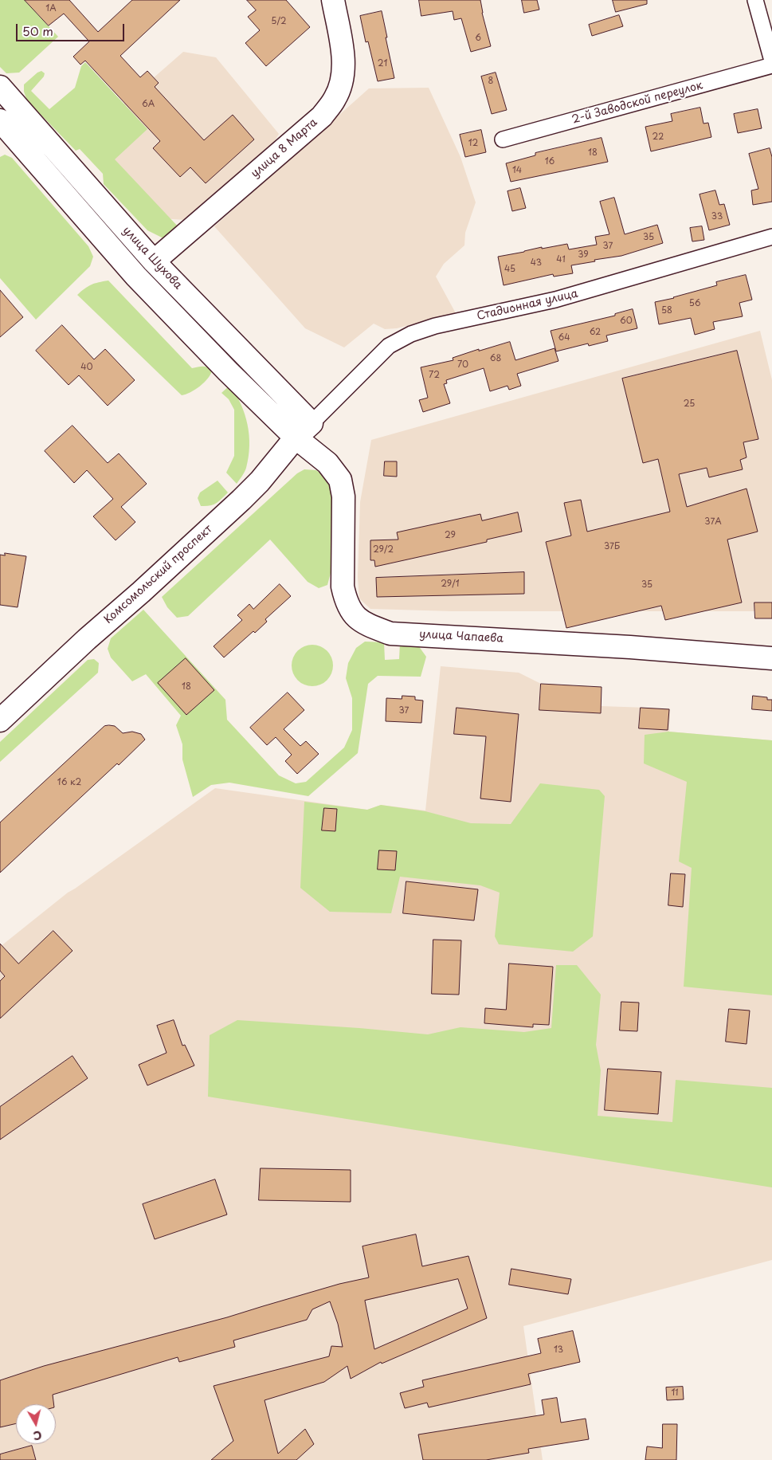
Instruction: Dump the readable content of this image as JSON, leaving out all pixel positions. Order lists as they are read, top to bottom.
{
  "streets": {
    "main road": [
      "улица 8 Марта",
      "улица Шухова",
      "Комсомольский проспект",
      "улица Чапаева"
    ],
    "street": ["2-й Заводской переулок", "Стадионная улица"]
  },
  "crossings": [
    ["улица 8 Марта", "улица Шухова"],
    ["улица Шухова", "Стадионная улица"],
    ["улица Шухова", "Комсомольский проспект"],
    ["улица Шухова", "улица Чапаева"],
    ["Стадионная улица", "Комсомольский проспект"],
    ["Комсомольский проспект", "улица Чапаева"]
  ],
  "house_numbers": [
    "1А",
    "5/2",
    "6",
    "21",
    "8",
    "6А",
    "22",
    "12",
    "18",
    "16",
    "14",
    "33",
    "35",
    "37",
    "39",
    "41",
    "43",
    "45",
    "56",
    "58",
    "60",
    "62",
    "64",
    "68",
    "70",
    "40",
    "72",
    "25",
    "37А",
    "29",
    "37Б",
    "29/2",
    "29/1",
    "35",
    "18",
    "37",
    "16 к2",
    "13",
    "11"
  ],
  "scale_bar": "50 m",
  "north": "bottom"
}
